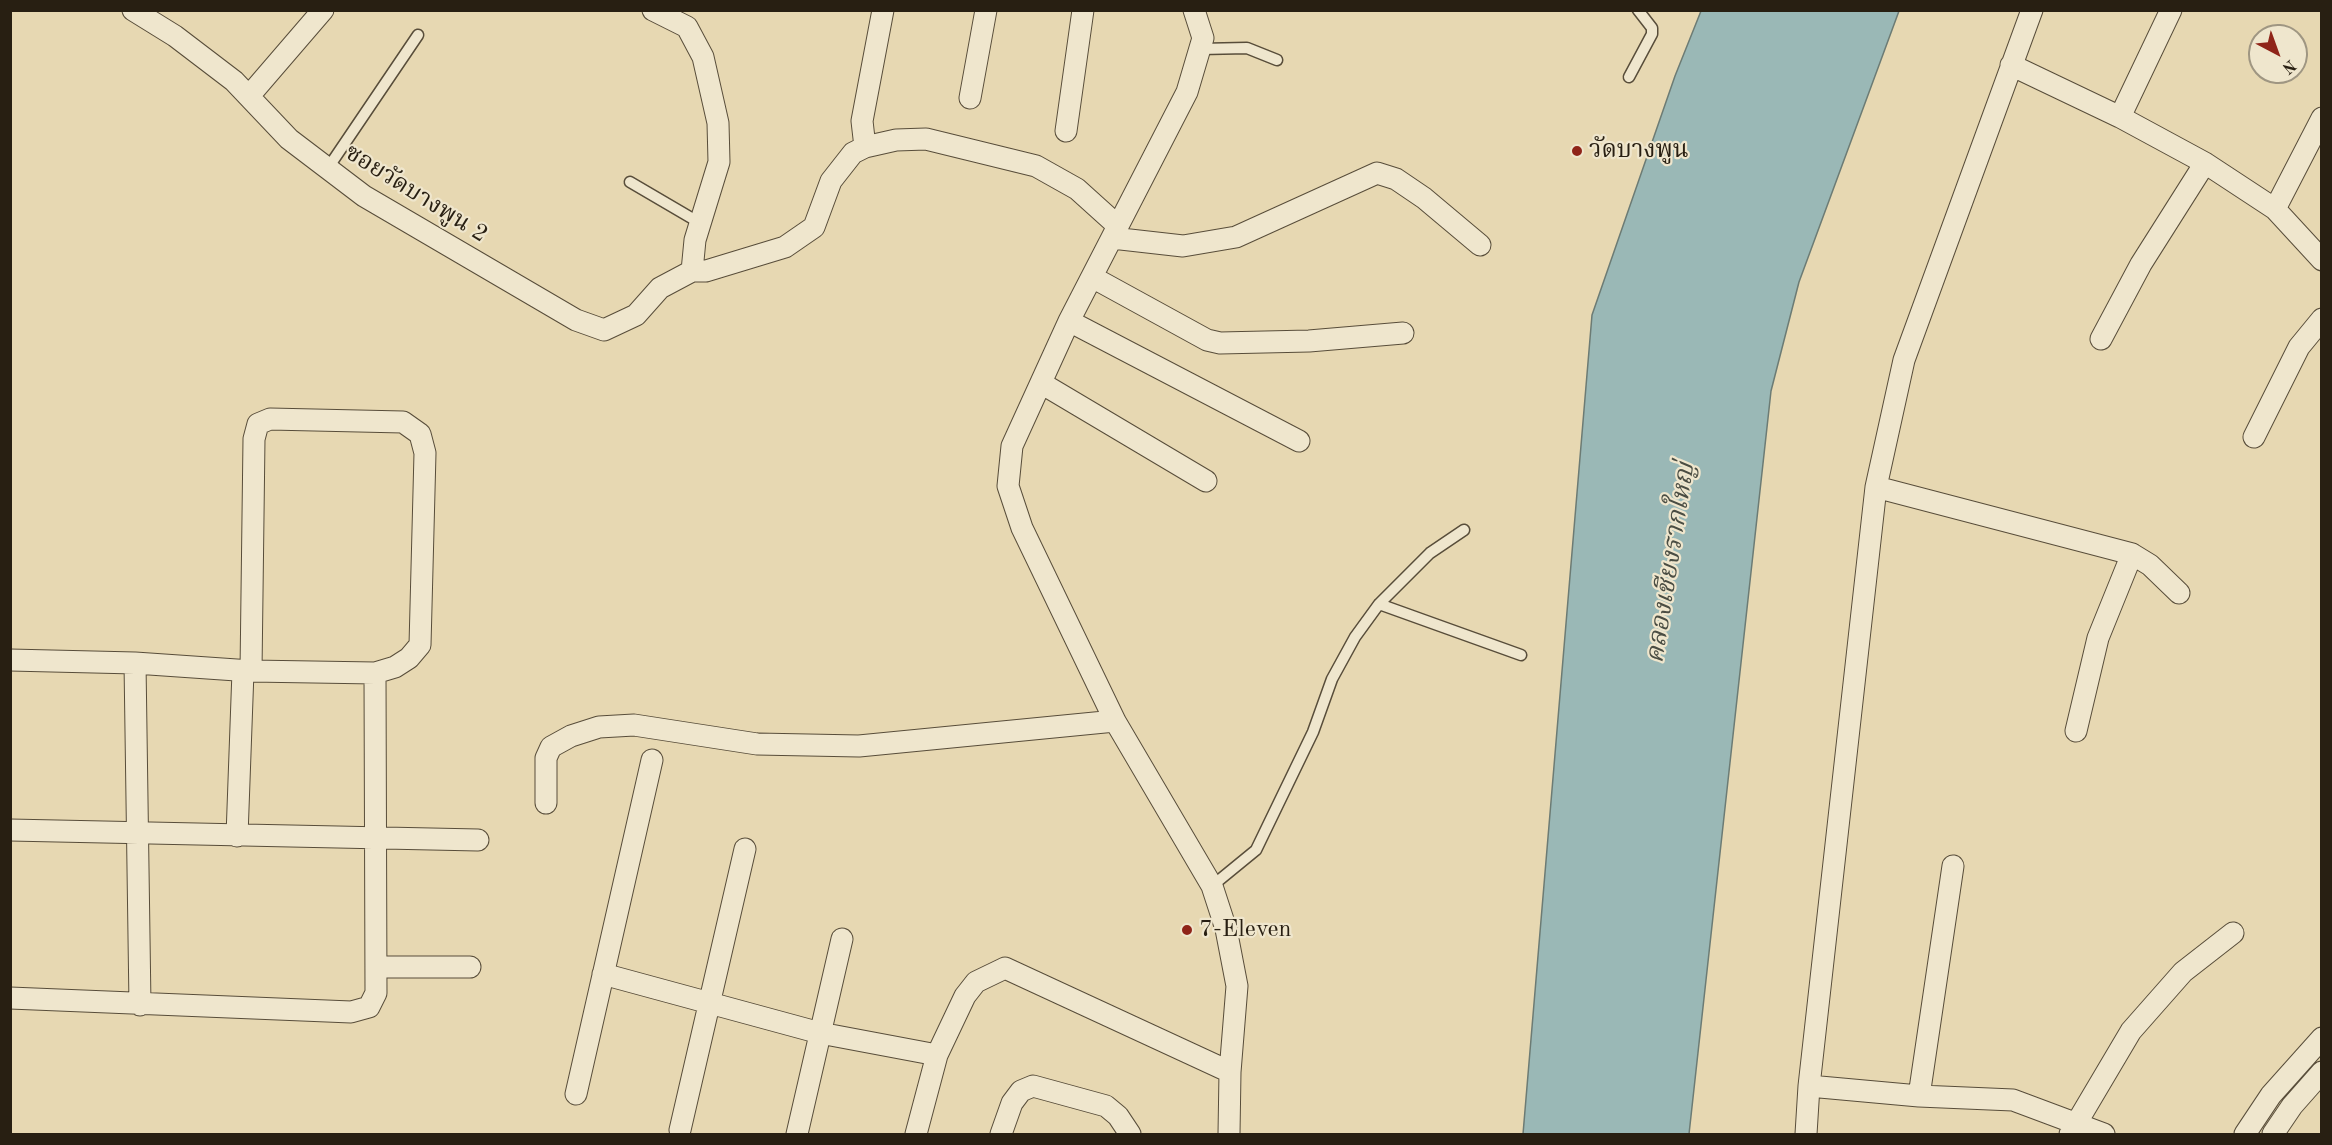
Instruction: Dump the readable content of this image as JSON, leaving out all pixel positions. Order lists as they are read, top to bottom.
{
  "streets": {
    "street": ["ซอยวัดบางพูน 2"]
  },
  "water": ["คลองเชียงรากใหญ่"],
  "places": ["วัดบางพูน", "7-Eleven"],
  "north": "bottom right"
}
